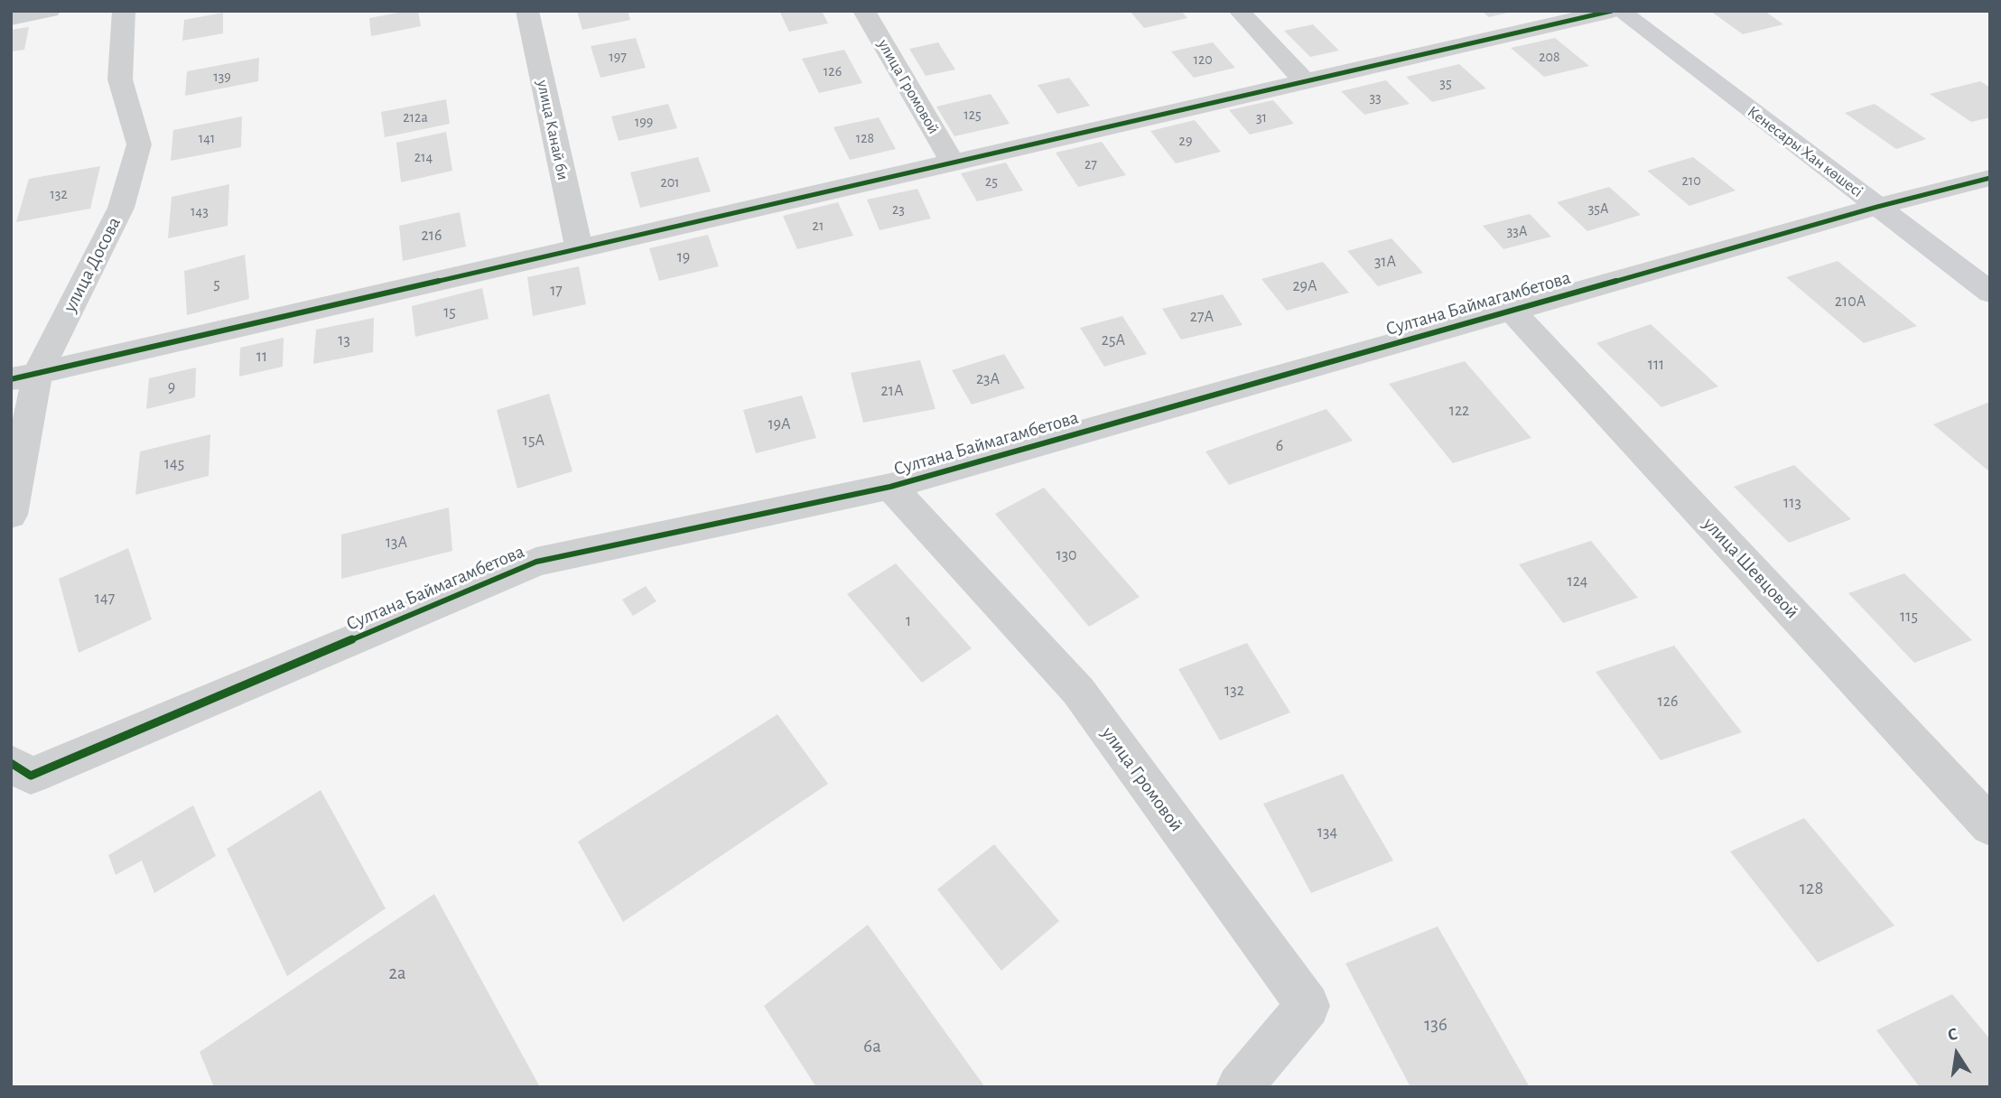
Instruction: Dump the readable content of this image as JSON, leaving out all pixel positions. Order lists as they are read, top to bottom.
{
  "streets": {
    "main road": ["Кенесары Хан көшесі"],
    "street": [
      "улица Громовой",
      "улица Канай би",
      "улица Досова",
      "Султана Баймагамбетова",
      "улица Шевцовой"
    ]
  },
  "crossings": [
    ["улица Громовой", "Султана Баймагамбетова"],
    ["Кенесары Хан көшесі", "Султана Баймагамбетова"],
    ["Султана Баймагамбетова", "улица Шевцовой"]
  ],
  "house_numbers": [
    "197",
    "208",
    "120",
    "126",
    "139",
    "35",
    "33",
    "125",
    "212а",
    "31",
    "199",
    "141",
    "128",
    "29",
    "214",
    "27",
    "210",
    "25",
    "201",
    "132",
    "35А",
    "23",
    "143",
    "21",
    "33А",
    "216",
    "19",
    "31А",
    "5",
    "29А",
    "17",
    "210А",
    "15",
    "27А",
    "13",
    "25А",
    "11",
    "111",
    "23А",
    "9",
    "21А",
    "122",
    "19А",
    "15А",
    "6",
    "145",
    "113",
    "13А",
    "130",
    "124",
    "147",
    "115",
    "1",
    "132",
    "126",
    "134",
    "128",
    "2а",
    "136",
    "6а"
  ],
  "north": "top"
}
